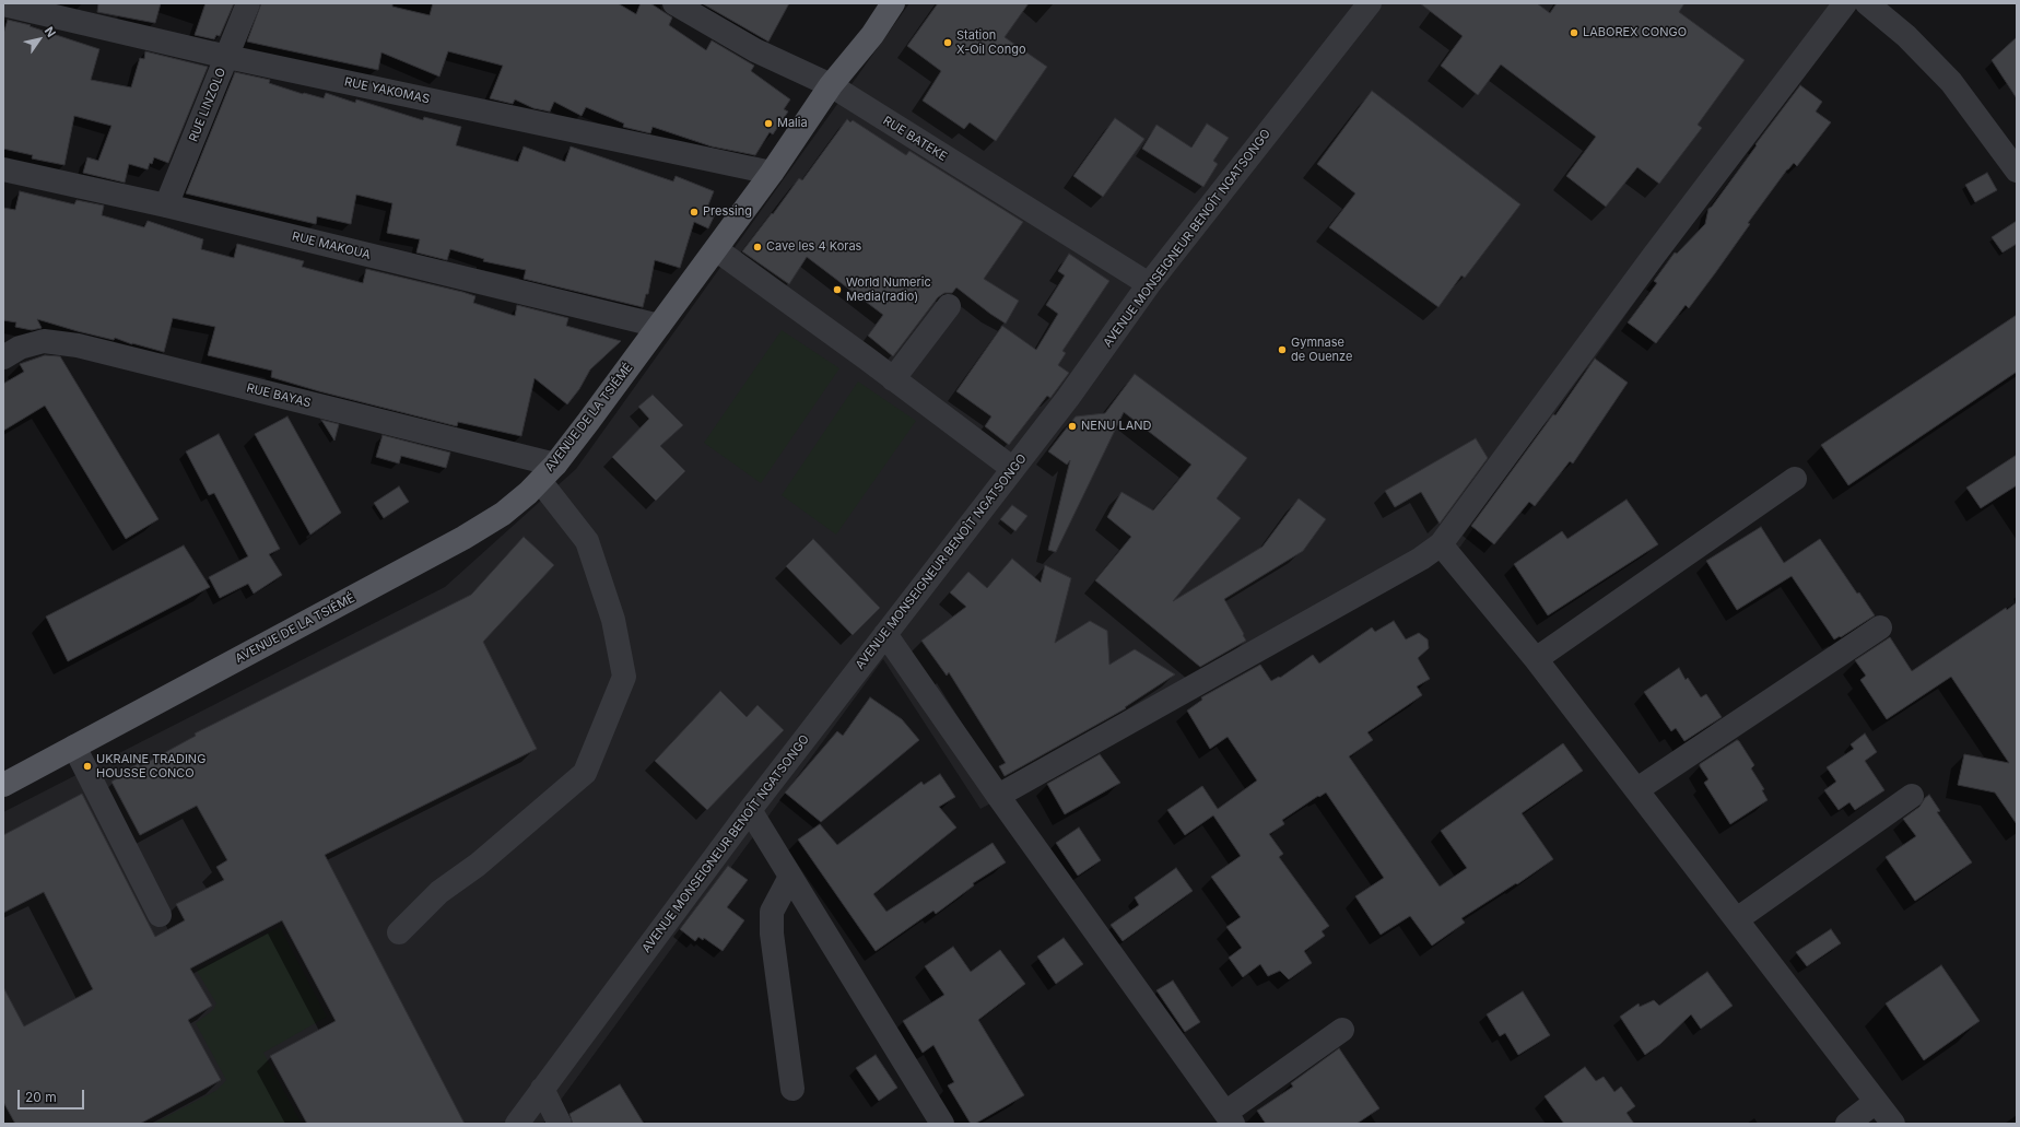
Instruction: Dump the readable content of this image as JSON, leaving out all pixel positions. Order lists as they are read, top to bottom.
{
  "streets": {
    "main road": ["AVENUE DE LA TSIÉMÉ"],
    "street": [
      "RUE YAKOMAS",
      "RUE LINZOLO",
      "RUE BATEKE",
      "AVENUE MONSEIGNEUR BENOÎT NGATSONGO",
      "RUE MAKOUA",
      "RUE BAYAS"
    ]
  },
  "crossings": [
    ["RUE YAKOMAS", "RUE LINZOLO"],
    ["RUE YAKOMAS", "AVENUE DE LA TSIÉMÉ"],
    ["RUE LINZOLO", "RUE MAKOUA"],
    ["RUE BATEKE", "AVENUE MONSEIGNEUR BENOÎT NGATSONGO"],
    ["RUE BATEKE", "AVENUE DE LA TSIÉMÉ"],
    ["RUE MAKOUA", "AVENUE DE LA TSIÉMÉ"],
    ["RUE BAYAS", "AVENUE DE LA TSIÉMÉ"]
  ],
  "places": [
    "LABOREX CONGO",
    "Station X-Oil Congo",
    "Malia",
    "Pressing",
    "Cave les 4 Koras",
    "World Numeric Media(radio)",
    "Gymnase de Ouenze",
    "NENU LAND",
    "UKRAINE TRADING HOUSSE CONCO"
  ],
  "scale_bar": "20 m",
  "north": "top right"
}
